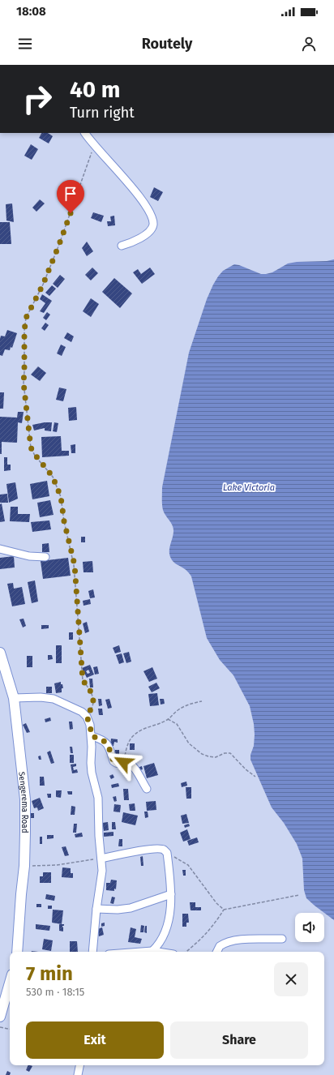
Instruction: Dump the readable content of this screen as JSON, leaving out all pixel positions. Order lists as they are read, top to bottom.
{
  "streets": {
    "main road": ["Sengerema Road"]
  },
  "water": ["Lake Victoria"],
  "page": {
    "status": "18:08",
    "header": "Routely",
    "turn": ["40 m", "Turn right"],
    "heading": ["7 min", "530 m · 18:15"],
    "buttons": ["Exit", "Share"]
  }
}
